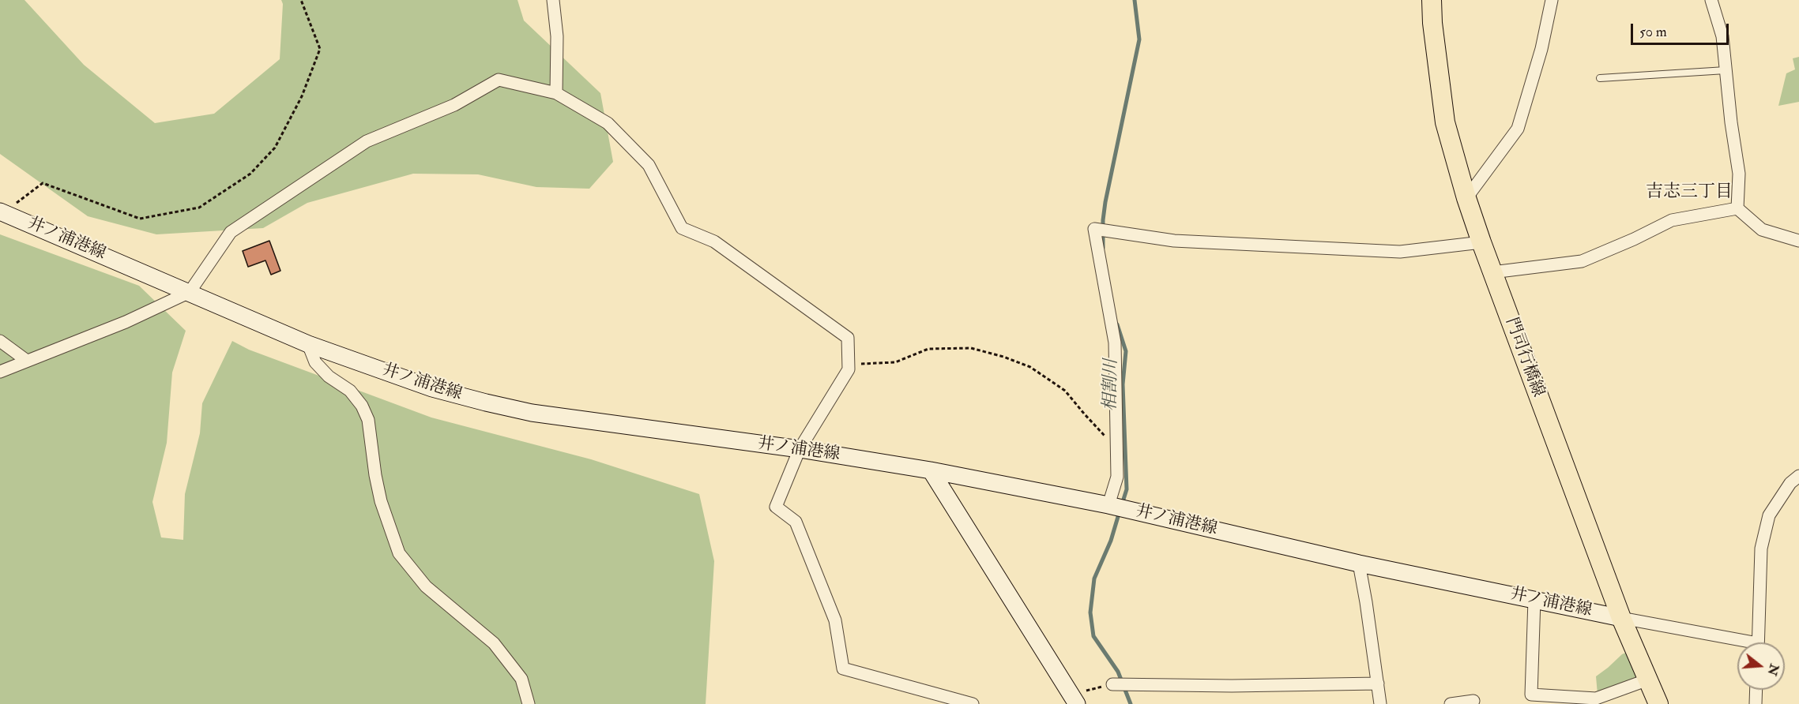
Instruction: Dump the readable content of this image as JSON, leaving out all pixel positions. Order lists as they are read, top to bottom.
{
  "streets": {
    "main road": ["井ノ浦港線", "門司行橋線"]
  },
  "crossings": [
    ["井ノ浦港線", "門司行橋線"]
  ],
  "districts": ["吉志三丁目"],
  "water": ["相割川"],
  "scale_bar": "50 m",
  "north": "right"
}
